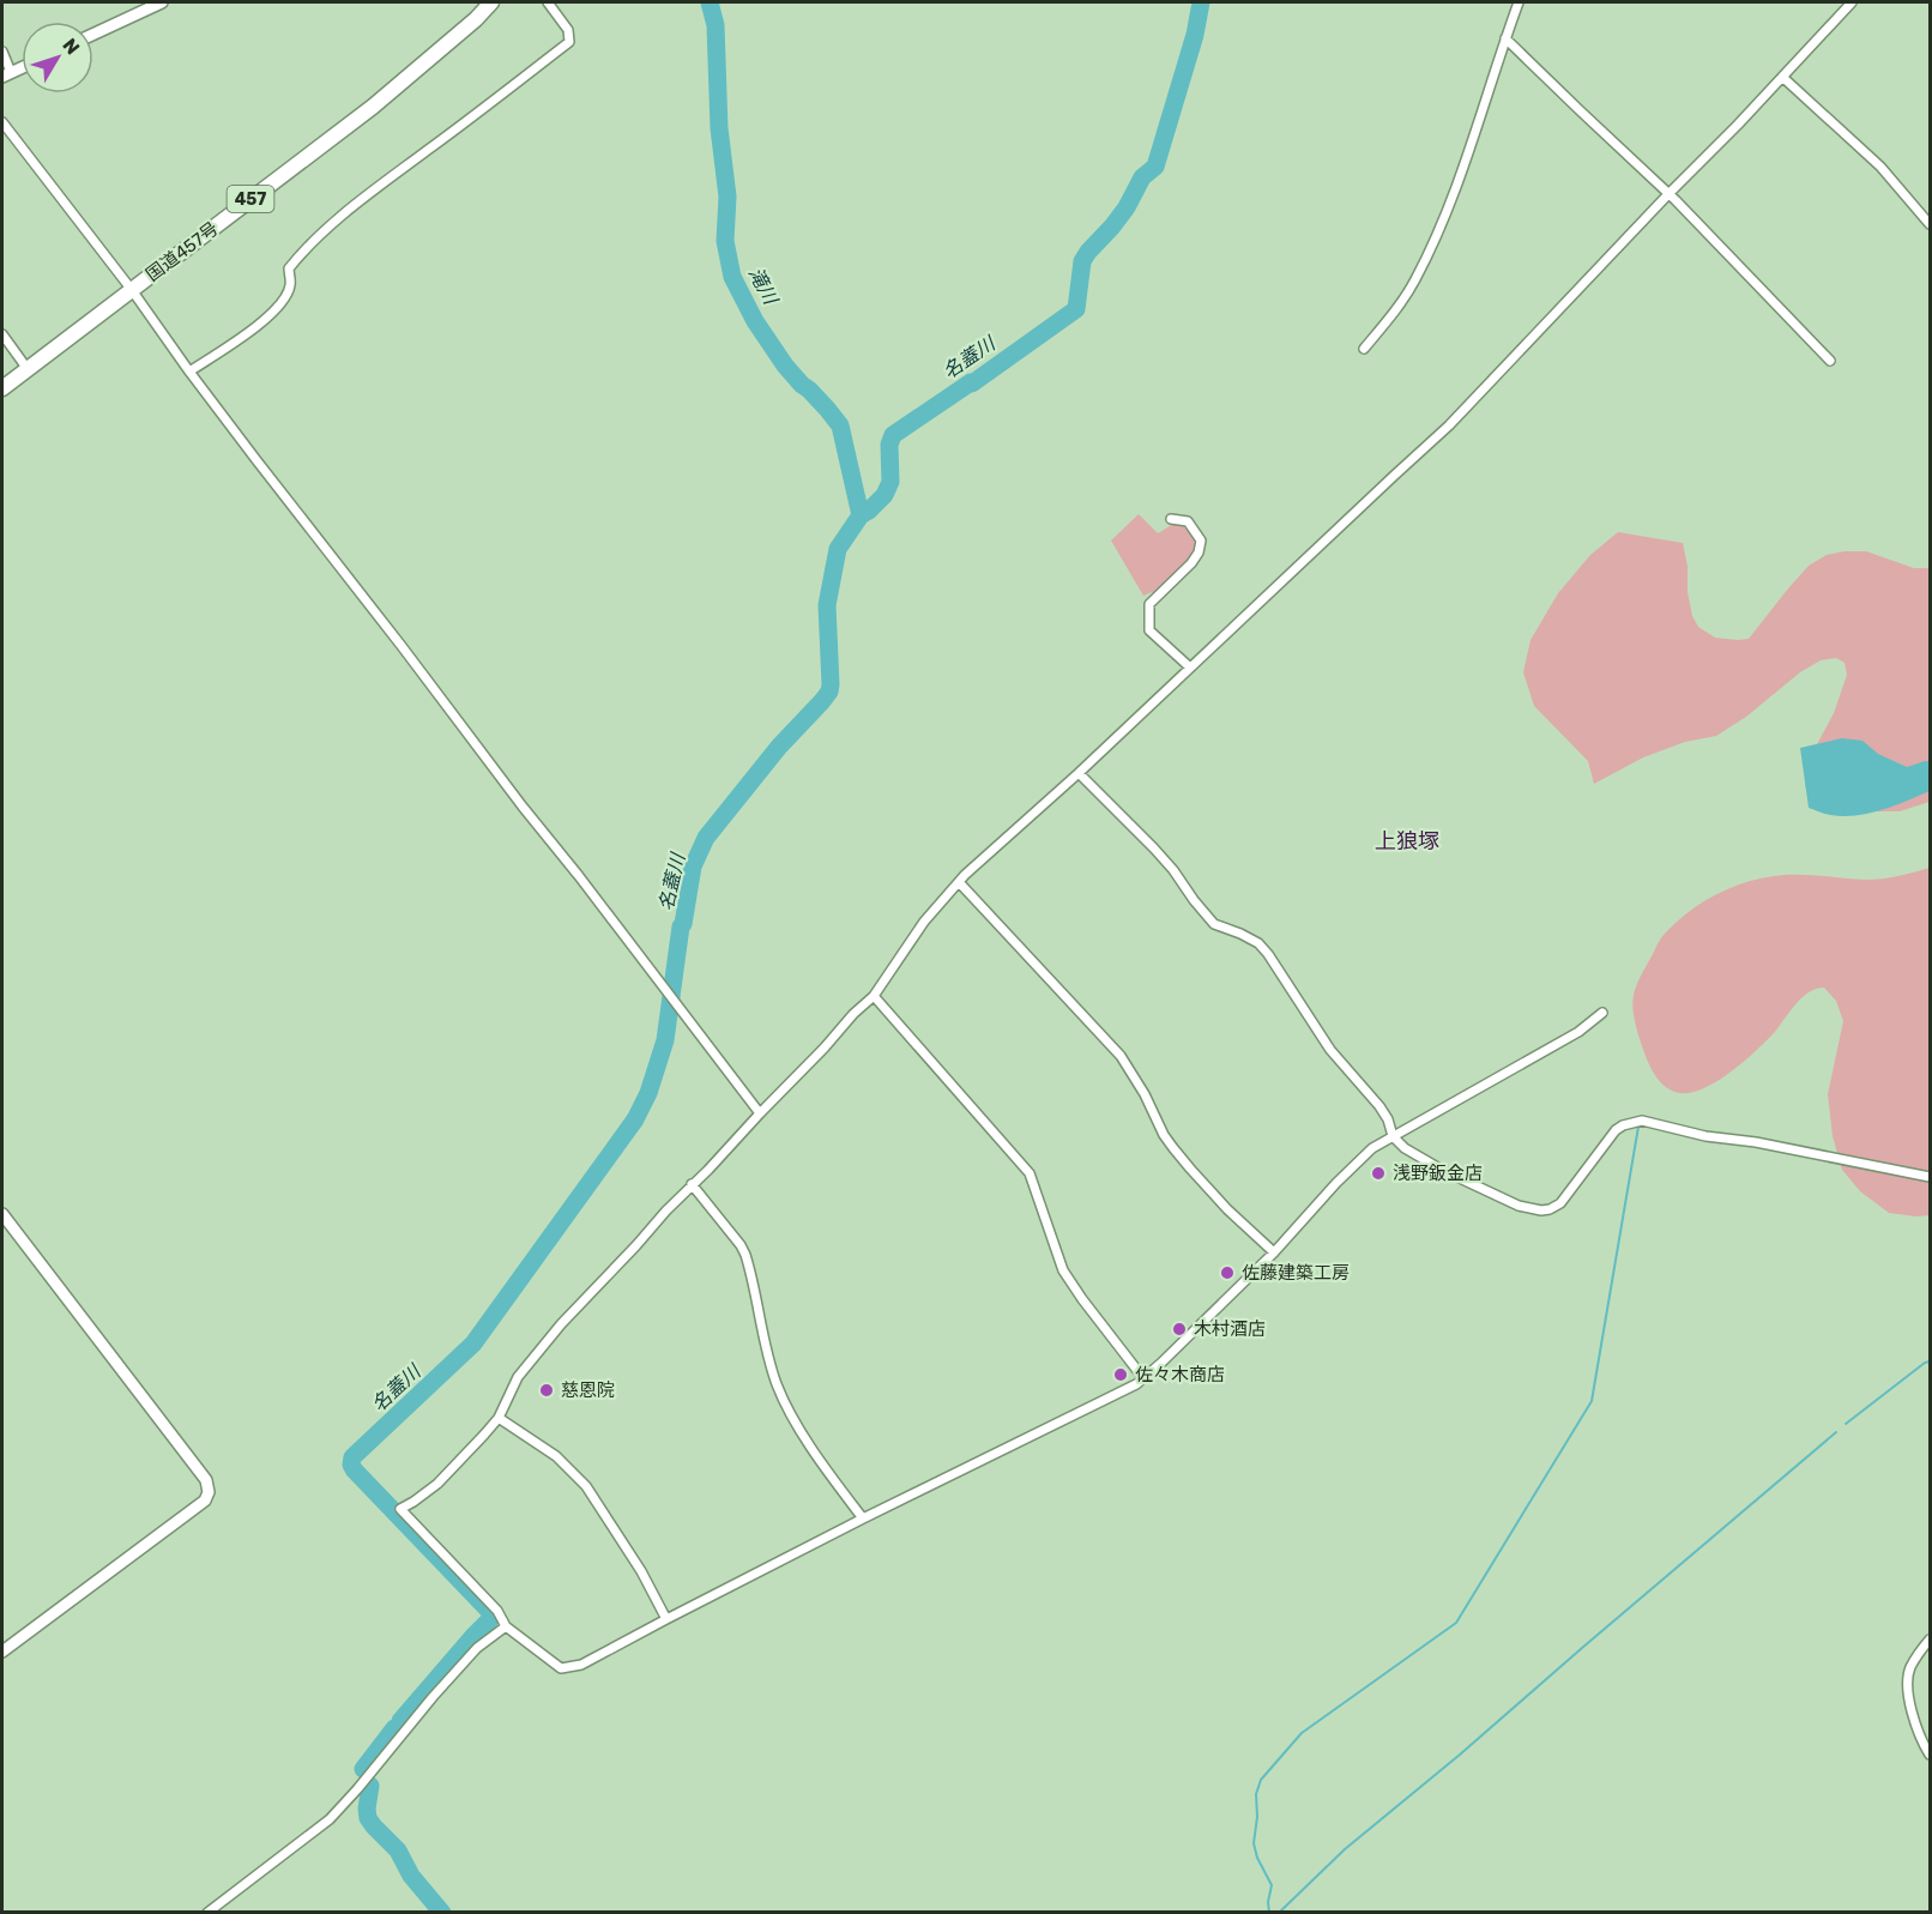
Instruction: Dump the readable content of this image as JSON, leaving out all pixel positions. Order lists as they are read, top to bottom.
{
  "streets": {
    "highway": ["457", "国道457号"]
  },
  "districts": ["上狼塚"],
  "water": ["滝川", "名蓋川"],
  "places": [
    "浅野鈑金店",
    "佐藤建築工房",
    "木村酒店",
    "佐々木商店",
    "慈恩院"
  ],
  "north": "top right"
}
